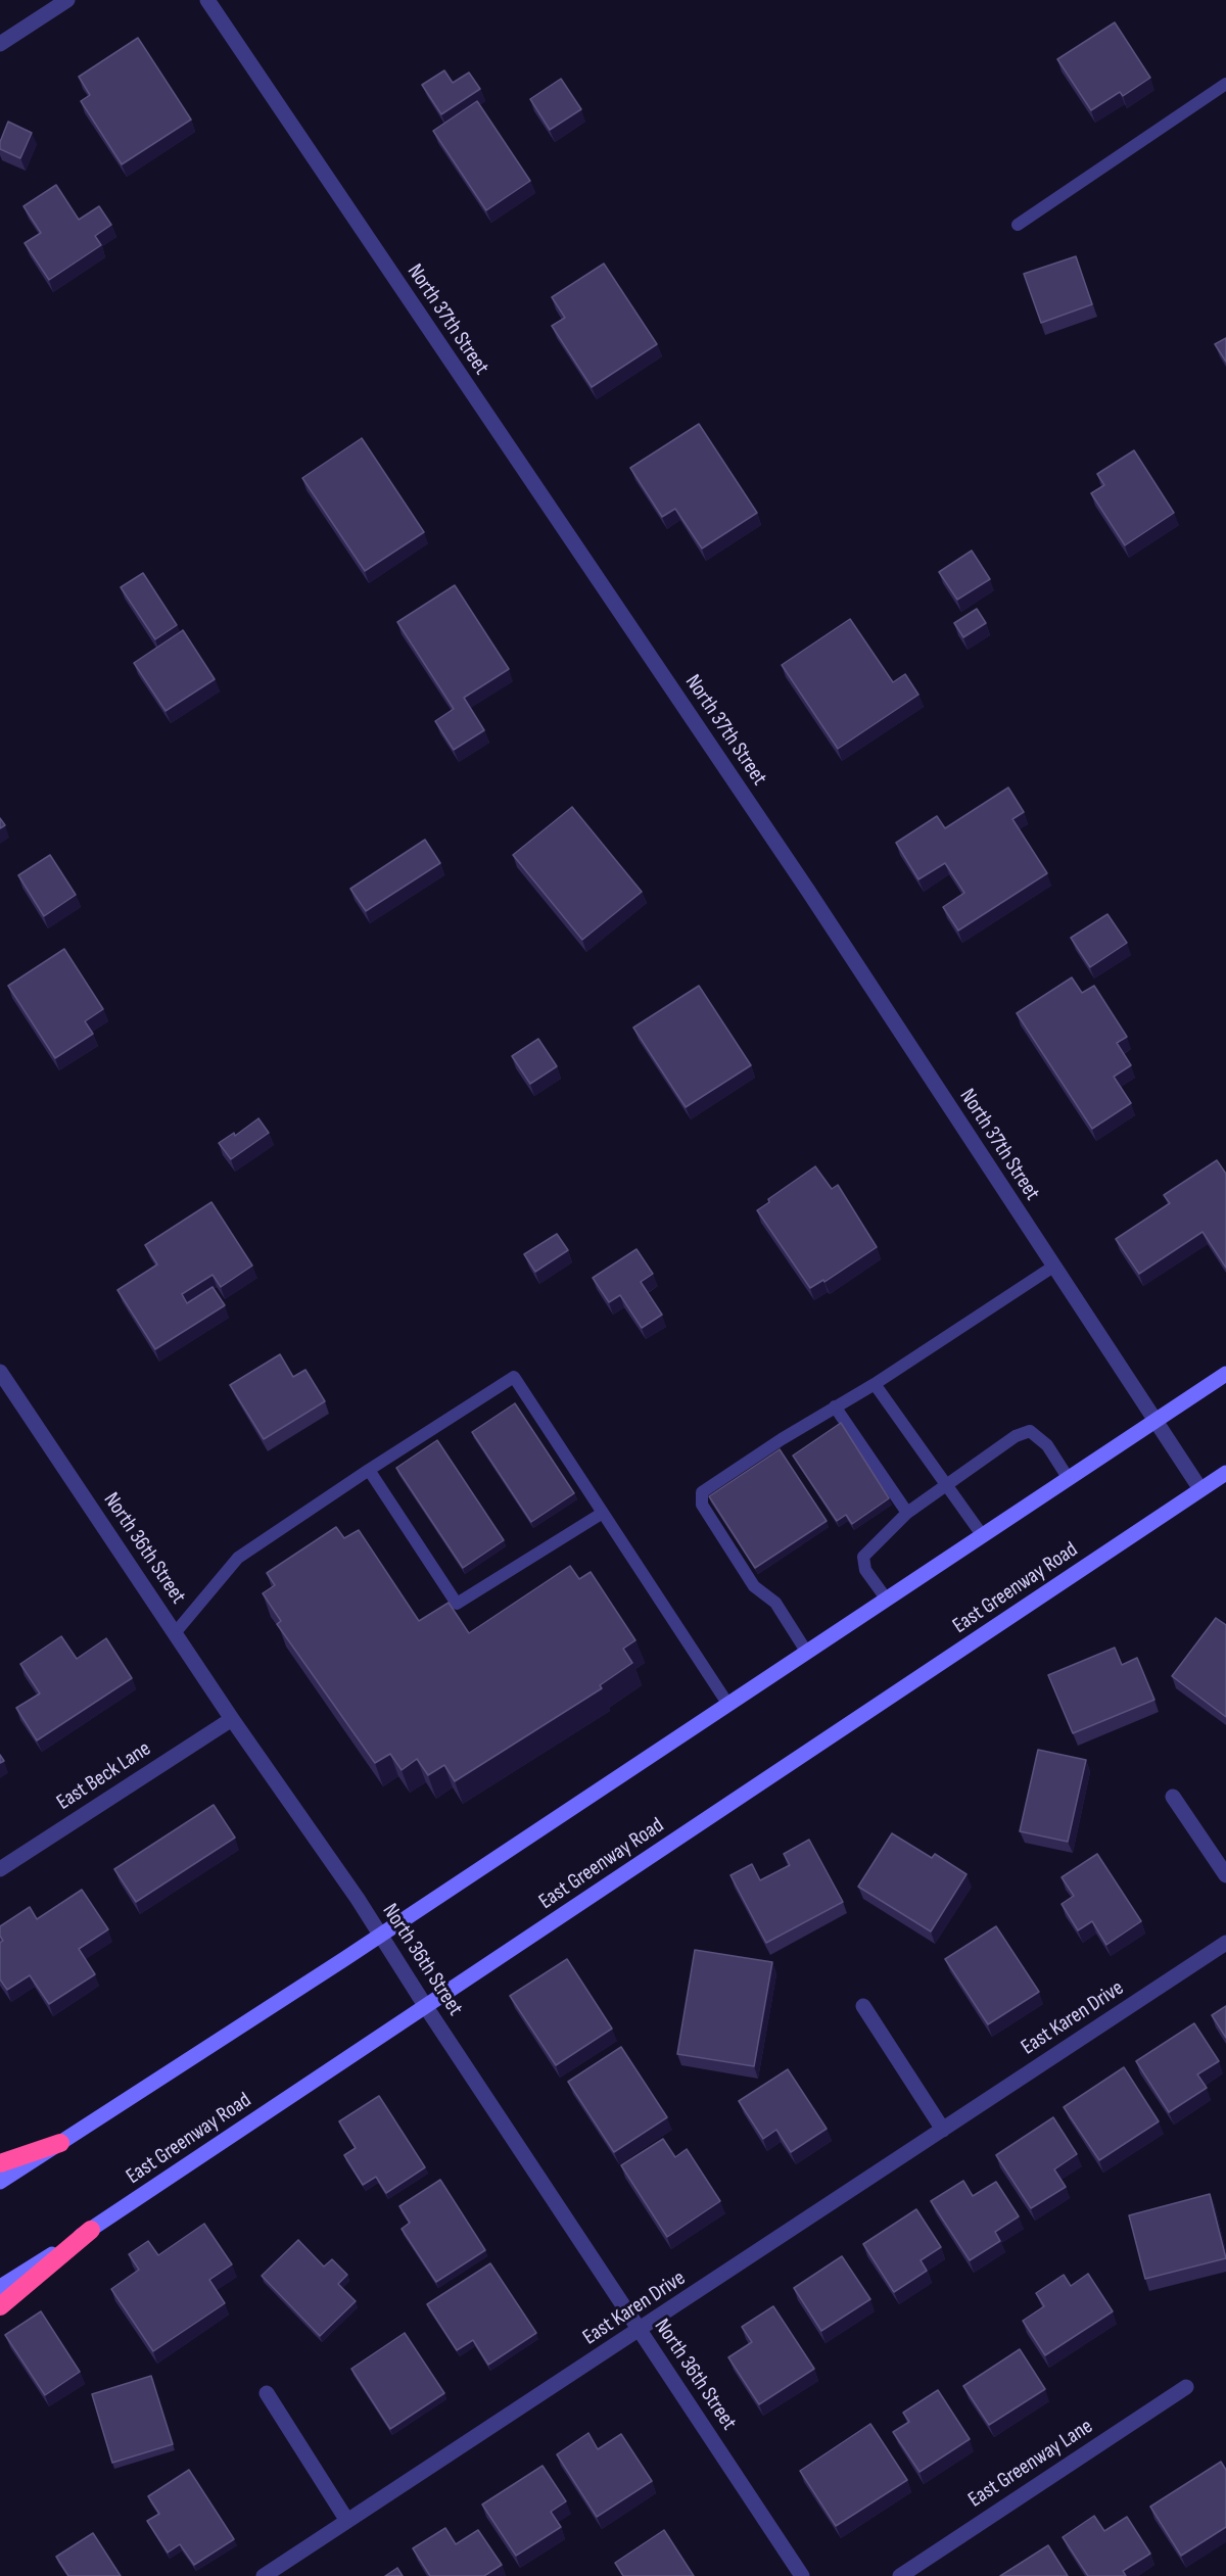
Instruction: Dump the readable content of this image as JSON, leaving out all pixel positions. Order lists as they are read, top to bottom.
{
  "streets": {
    "main road": ["East Greenway Road"],
    "street": [
      "North 37th Street",
      "North 36th Street",
      "East Beck Lane",
      "East Karen Drive",
      "East Greenway Lane"
    ]
  },
  "crossings": [
    ["North 37th Street", "East Greenway Road"],
    ["North 36th Street", "East Greenway Road"],
    ["North 36th Street", "East Beck Lane"],
    ["North 36th Street", "East Karen Drive"]
  ]
}
